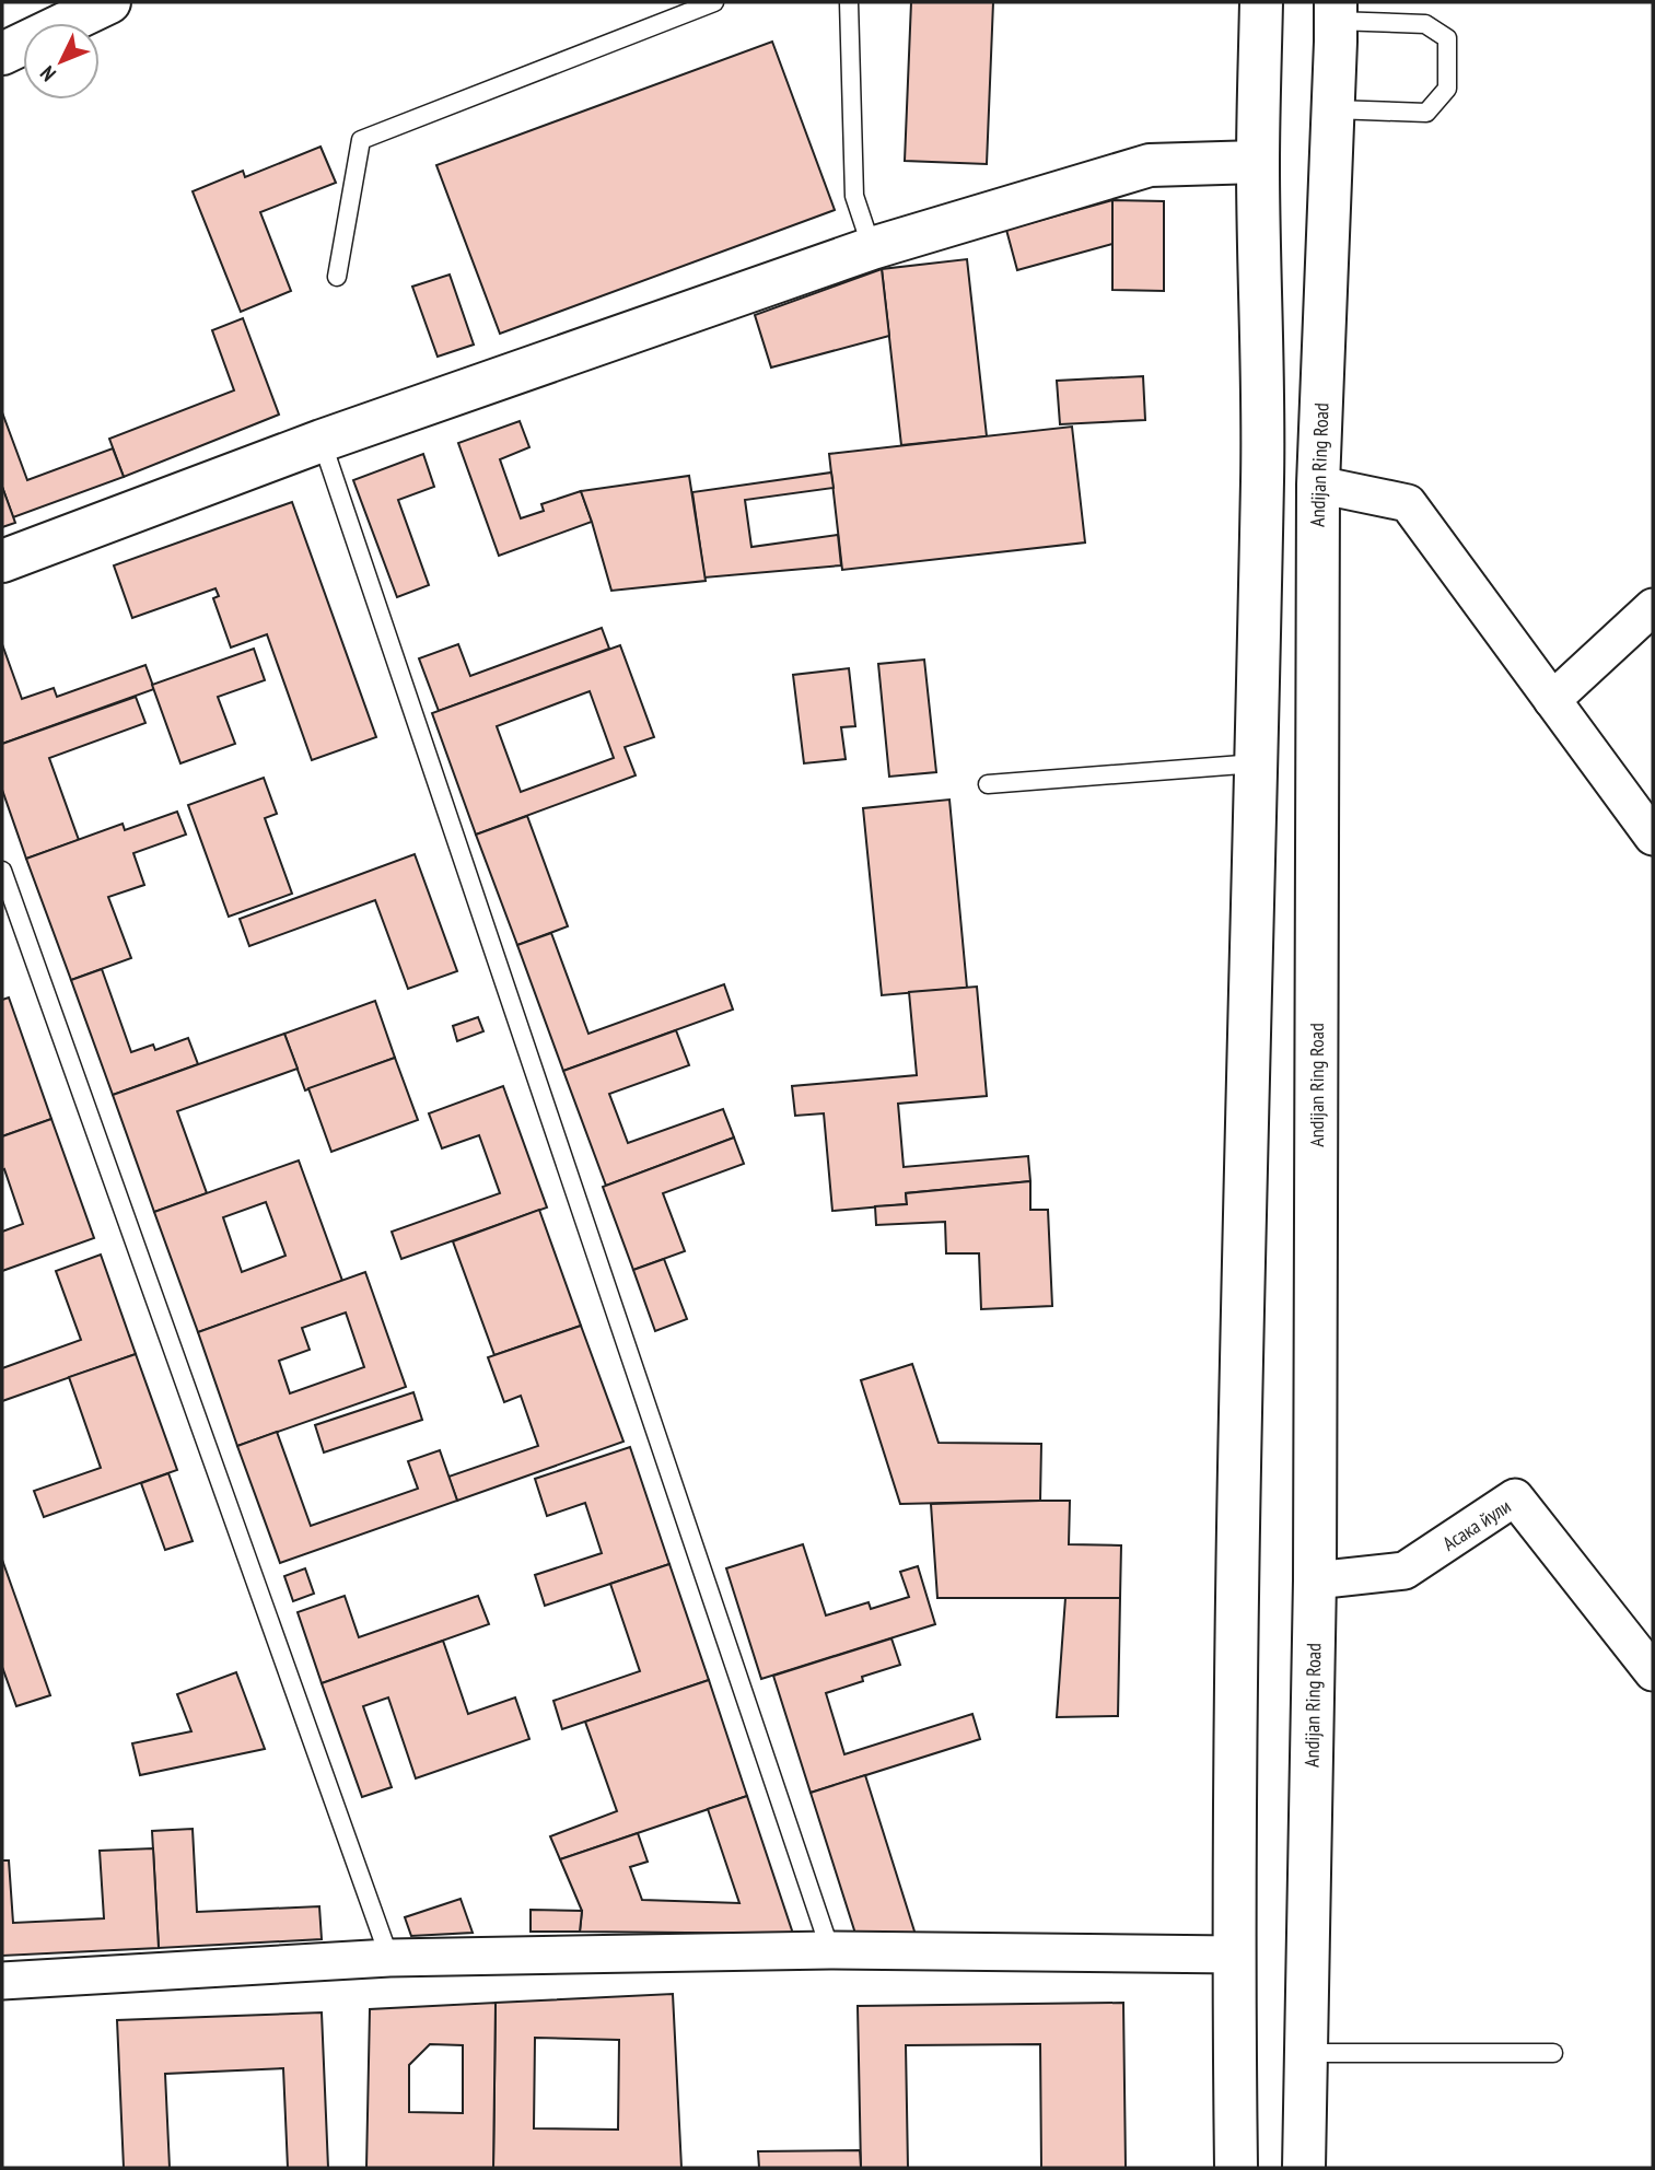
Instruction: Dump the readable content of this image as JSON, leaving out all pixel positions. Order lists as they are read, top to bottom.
{
  "streets": {
    "main road": ["Andijan Ring Road"],
    "street": ["Асака йули"]
  },
  "crossings": [
    ["Andijan Ring Road", "Асака йули"]
  ],
  "north": "bottom left"
}
